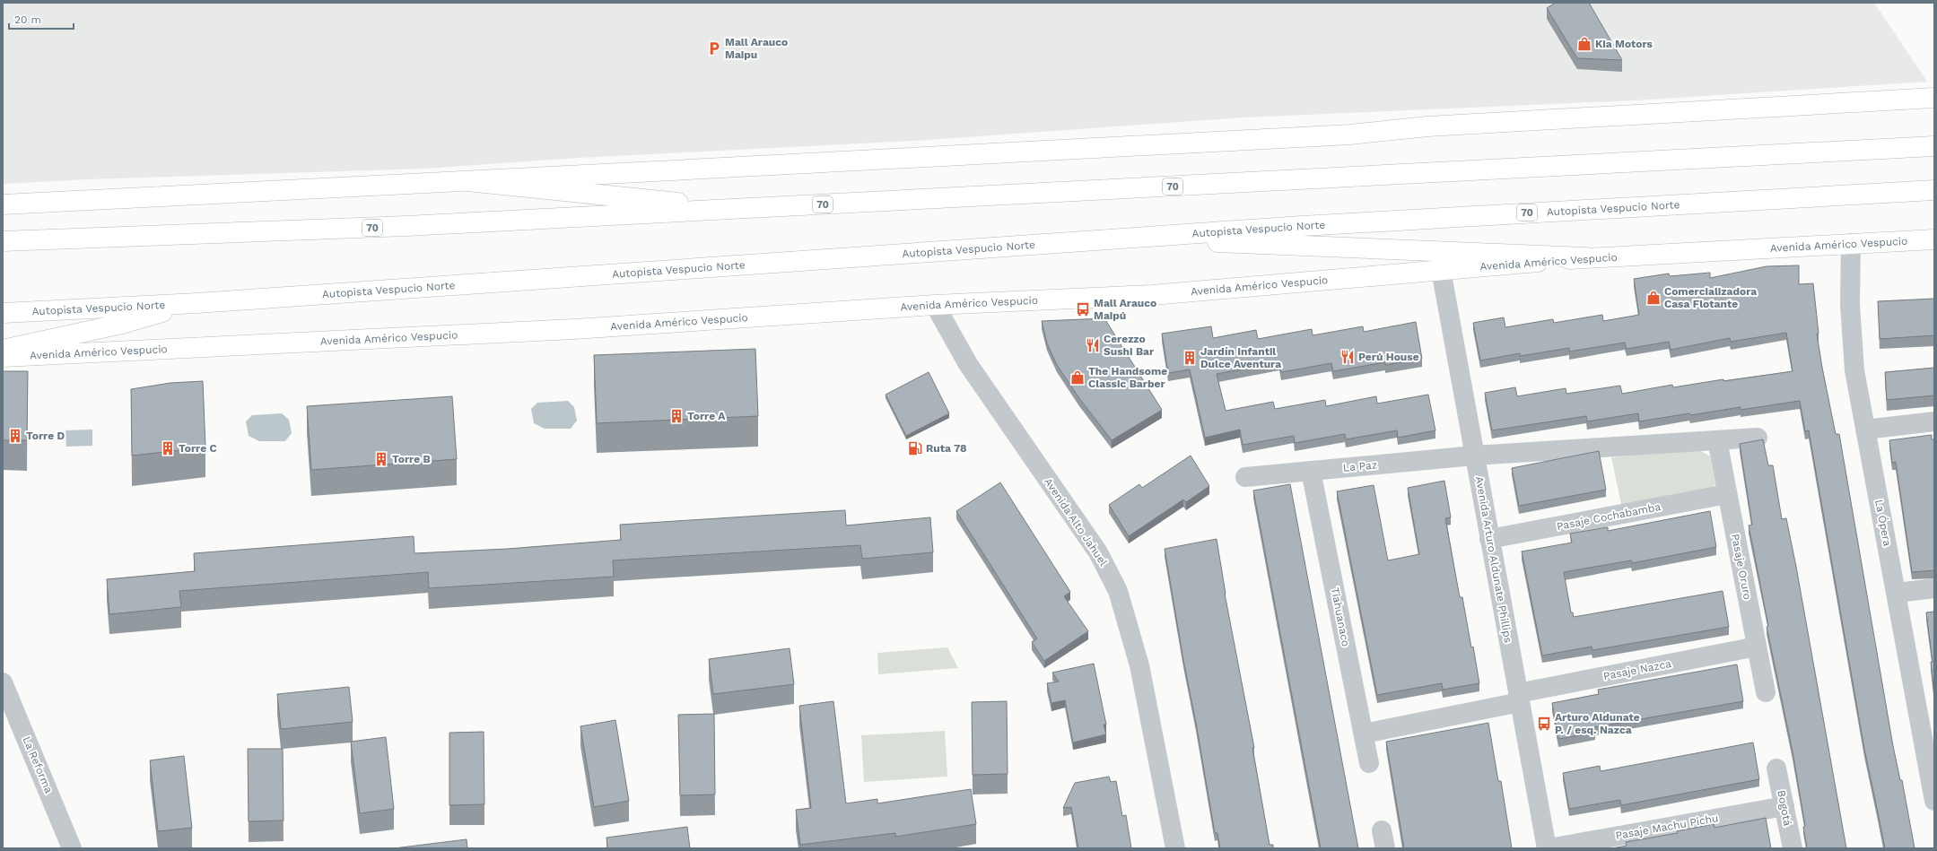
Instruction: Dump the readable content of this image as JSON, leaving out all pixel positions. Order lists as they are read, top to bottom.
{
  "streets": {
    "main road": ["70", "Autopista Vespucio Norte", "Avenida Américo Vespucio"],
    "street": [
      "La Paz",
      "Pasaje Cochabamba",
      "Avenida Alto Jahuel",
      "La Ópera",
      "Avenida Arturo Aldunate Phillips",
      "Pasaje Oruro",
      "Tiahuanaco",
      "Pasaje Nazca",
      "La Reforma",
      "Bogotá",
      "Pasaje Machu Pichu"
    ]
  },
  "crossings": [
    ["Avenida Américo Vespucio", "Avenida Alto Jahuel"],
    ["Avenida Américo Vespucio", "La Ópera"],
    ["Avenida Américo Vespucio", "Avenida Arturo Aldunate Phillips"],
    ["La Paz", "Avenida Arturo Aldunate Phillips"],
    ["La Paz", "Tiahuanaco"],
    ["Pasaje Cochabamba", "Avenida Arturo Aldunate Phillips"],
    ["Pasaje Cochabamba", "Pasaje Oruro"],
    ["Avenida Arturo Aldunate Phillips", "Pasaje Nazca"],
    ["Pasaje Oruro", "Pasaje Nazca"],
    ["Tiahuanaco", "Pasaje Nazca"],
    ["Bogotá", "Pasaje Machu Pichu"]
  ],
  "places": {
    "shop": ["Kia Motors", "Comercializadora Casa Flotante", "The Handsome Classic Barber"],
    "parking": ["Mall Arauco Maipu"],
    "bus stop": ["Mall Arauco Maipú", "Arturo Aldunate P. / esq. Nazca"],
    "restaurant": ["Cerezzo Sushi Bar", "Perú House"],
    "building": [
      "Jardín Infantil Dulce Aventura",
      "Torre A",
      "Torre D",
      "Torre C",
      "Torre B"
    ],
    "fuel station": ["Ruta 78"]
  },
  "scale_bar": "20 m"
}
